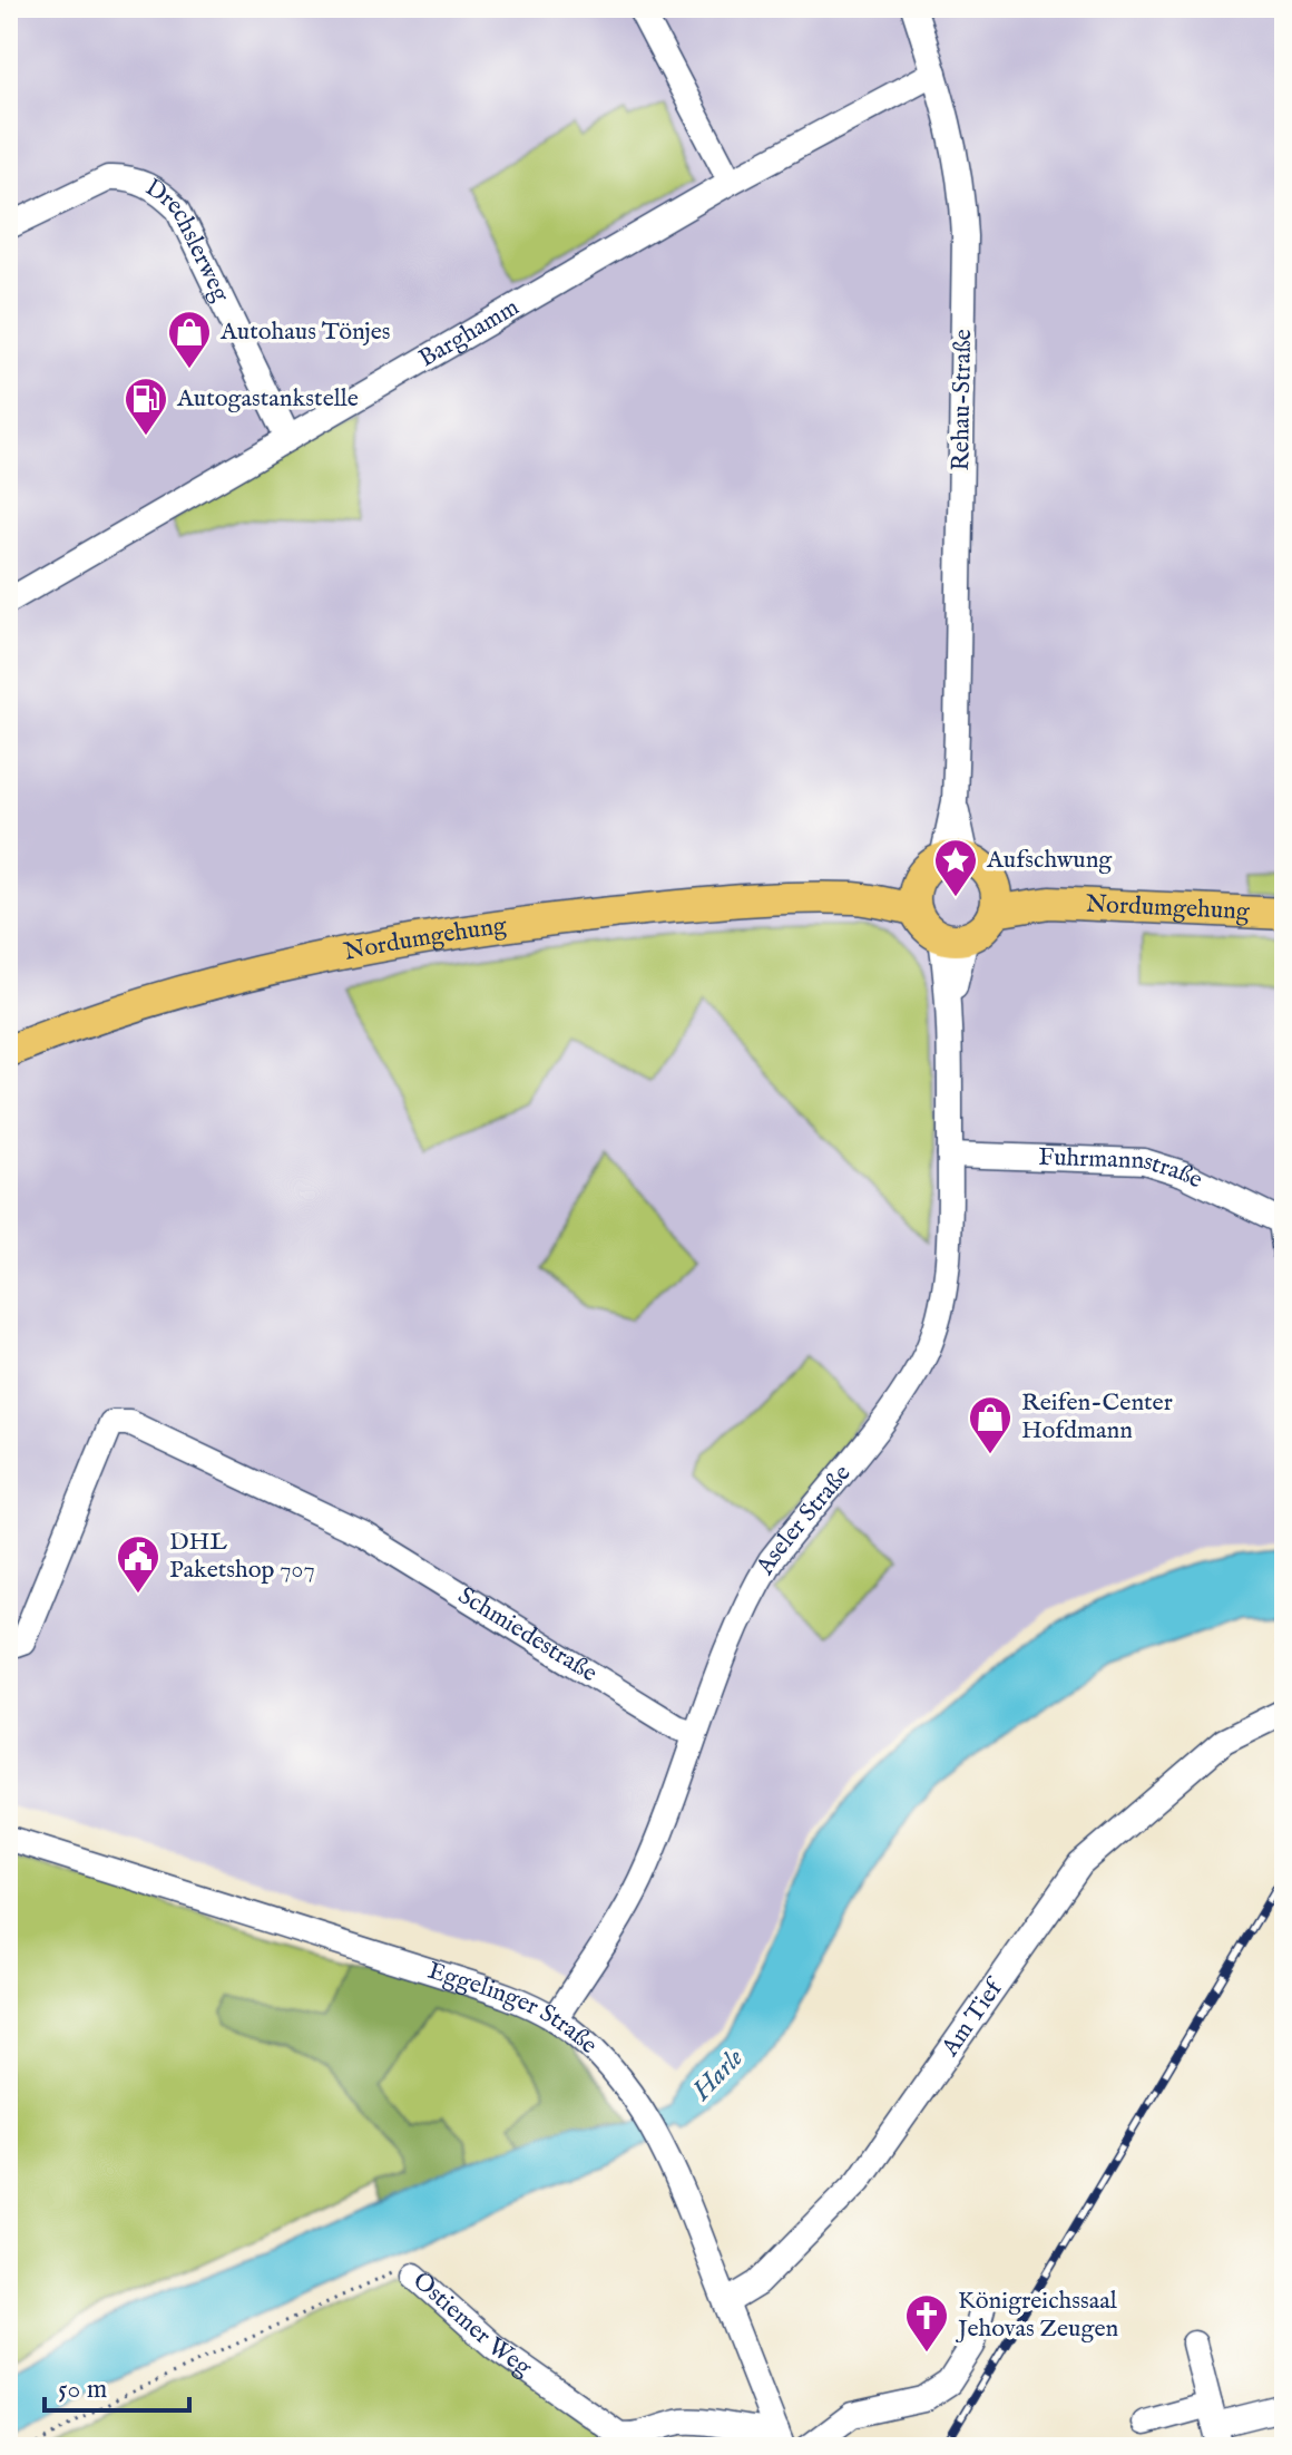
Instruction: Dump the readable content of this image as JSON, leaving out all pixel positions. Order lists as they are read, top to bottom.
{
  "streets": {
    "main road": ["Nordumgehung"],
    "street": [
      "Drechslerweg",
      "Barghamm",
      "Rehau-Straße",
      "Fuhrmannstraße",
      "Aseler Straße",
      "Schmiedestraße",
      "Eggelinger Straße",
      "Am Tief",
      "Ostiemer Weg"
    ]
  },
  "crossings": [
    ["Drechslerweg", "Barghamm"],
    ["Barghamm", "Rehau-Straße"],
    ["Rehau-Straße", "Nordumgehung"],
    ["Rehau-Straße", "Aseler Straße"],
    ["Nordumgehung", "Aseler Straße"],
    ["Fuhrmannstraße", "Aseler Straße"],
    ["Aseler Straße", "Schmiedestraße"],
    ["Aseler Straße", "Eggelinger Straße"],
    ["Eggelinger Straße", "Am Tief"],
    ["Eggelinger Straße", "Ostiemer Weg"]
  ],
  "water": ["Harle"],
  "places": {
    "shop": ["Autohaus Tönjes", "Reifen-Center Hofdmann"],
    "fuel station": ["Autogastankstelle"],
    "place": ["Aufschwung"],
    "public building": ["DHL Paketshop 707"],
    "church": ["Königreichssaal Jehovas Zeugen"]
  },
  "scale_bar": "50 m"
}
